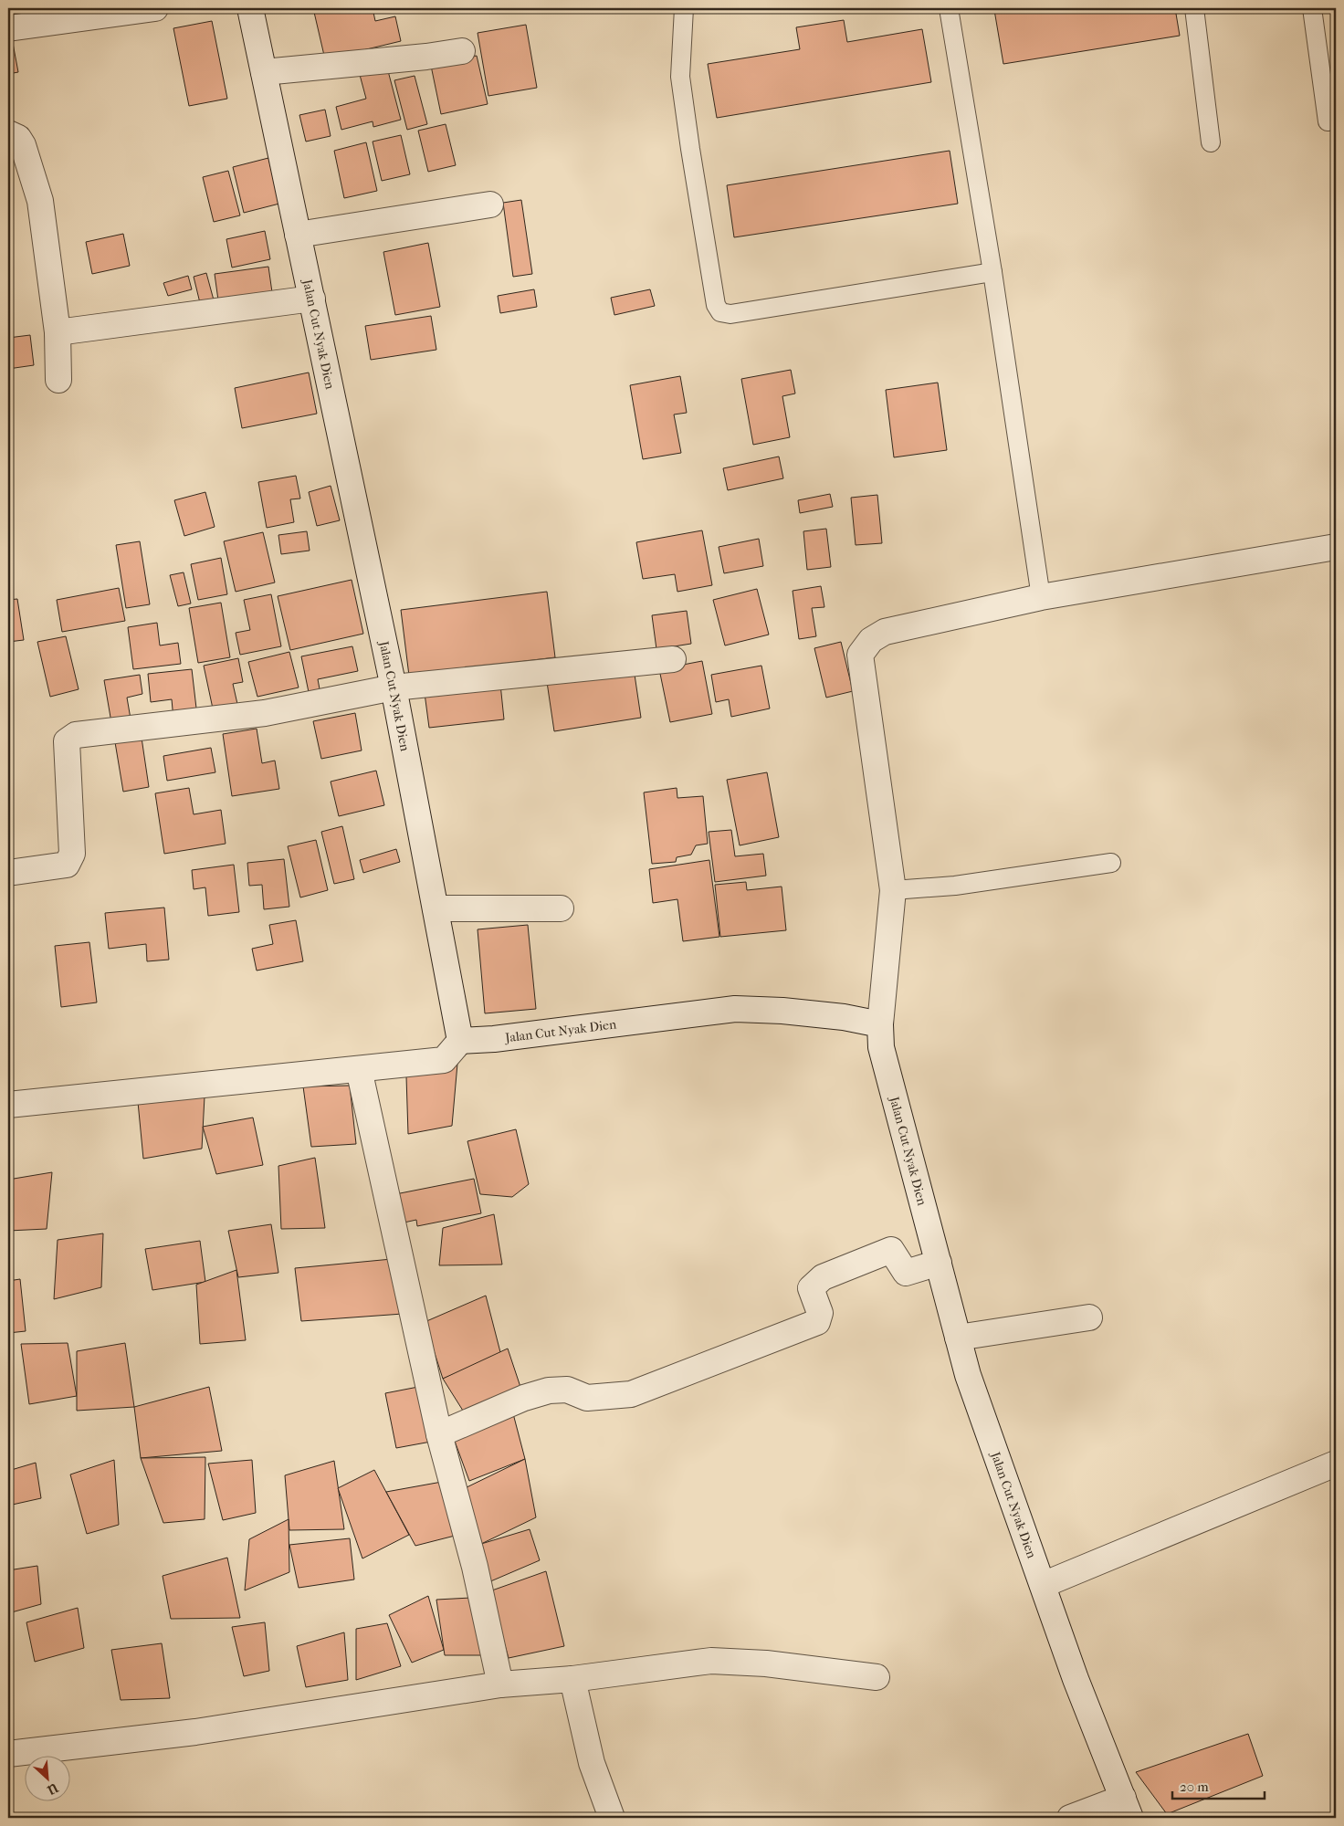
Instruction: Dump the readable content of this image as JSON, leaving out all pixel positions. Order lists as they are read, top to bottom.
{
  "streets": {
    "street": ["Jalan Cut Nyak Dien"]
  },
  "scale_bar": "20 m",
  "north": "bottom right"
}
